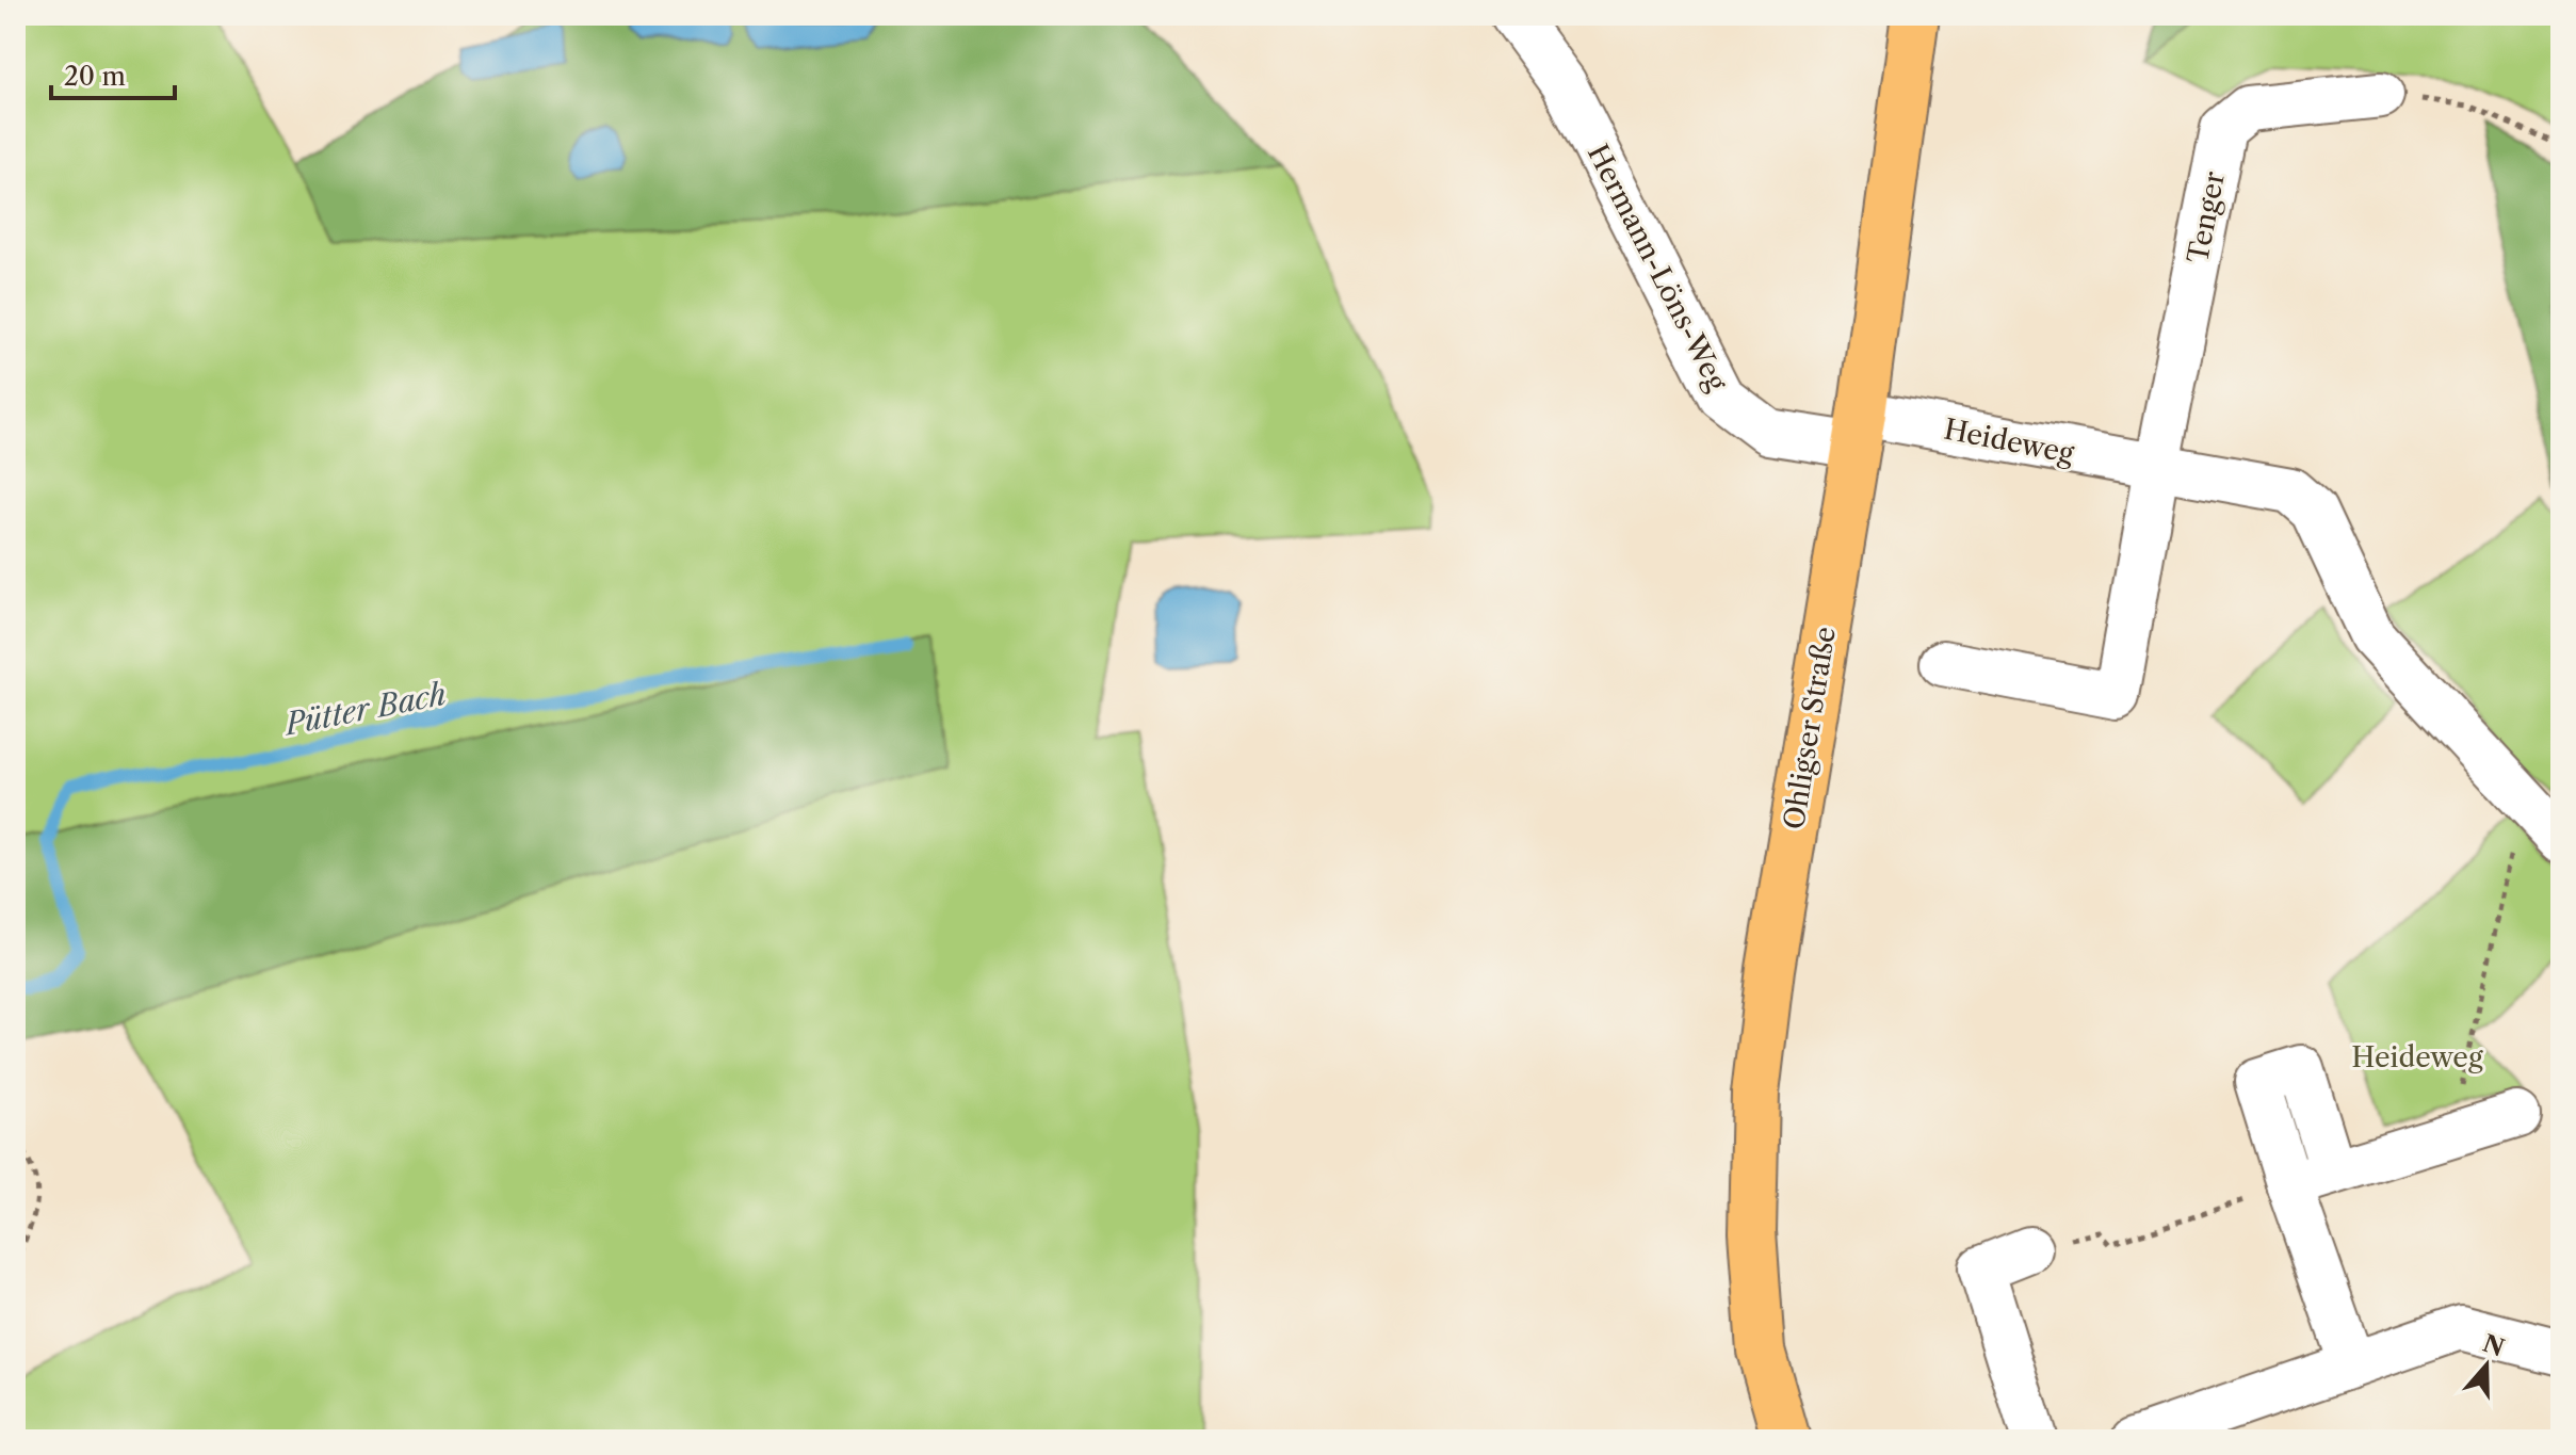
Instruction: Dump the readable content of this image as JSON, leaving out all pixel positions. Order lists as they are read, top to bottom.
{
  "streets": {
    "main road": ["Ohligser Straße"],
    "street": ["Tenger", "Hermann-Löns-Weg", "Heideweg"]
  },
  "crossings": [
    ["Tenger", "Heideweg"],
    ["Hermann-Löns-Weg", "Heideweg"],
    ["Hermann-Löns-Weg", "Ohligser Straße"],
    ["Heideweg", "Ohligser Straße"]
  ],
  "water": ["Pütter Bach"],
  "parks": ["Heideweg"],
  "scale_bar": "20 m",
  "north": "top"
}
